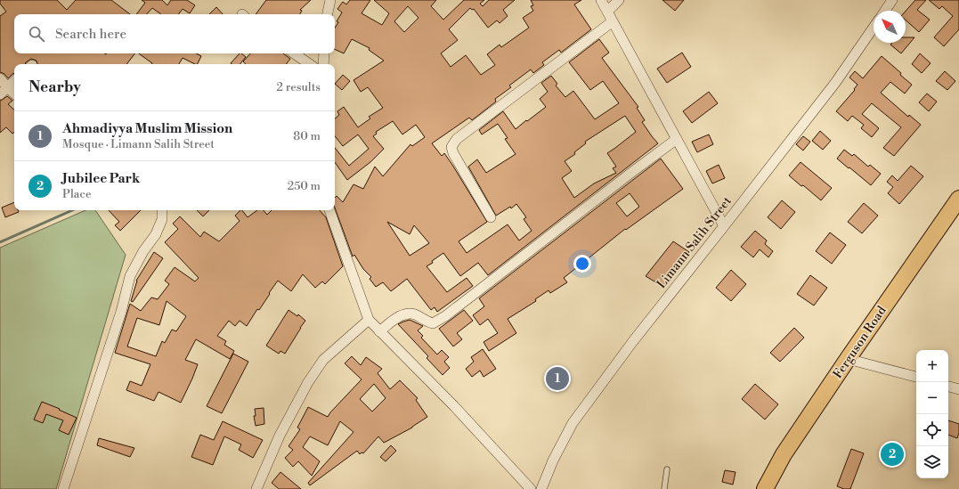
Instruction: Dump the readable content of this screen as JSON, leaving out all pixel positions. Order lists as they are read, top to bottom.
{
  "streets": {
    "highway": ["Ferguson Road"],
    "street": ["Limann Salih Street"]
  },
  "north": "top left",
  "page": {
    "search": "Search here",
    "heading": ["Nearby", "2 results"],
    "list": [
      {
        "mark": "1",
        "name": "Ahmadiyya Muslim Mission",
        "note": "Mosque · Limann Salih Street",
        "value": "80 m"
      },
      {
        "mark": "2",
        "name": "Jubilee Park",
        "note": "Place",
        "value": "250 m"
      }
    ],
    "map_buttons": ["+", "−"],
    "pins": ["1", "2"]
  }
}
